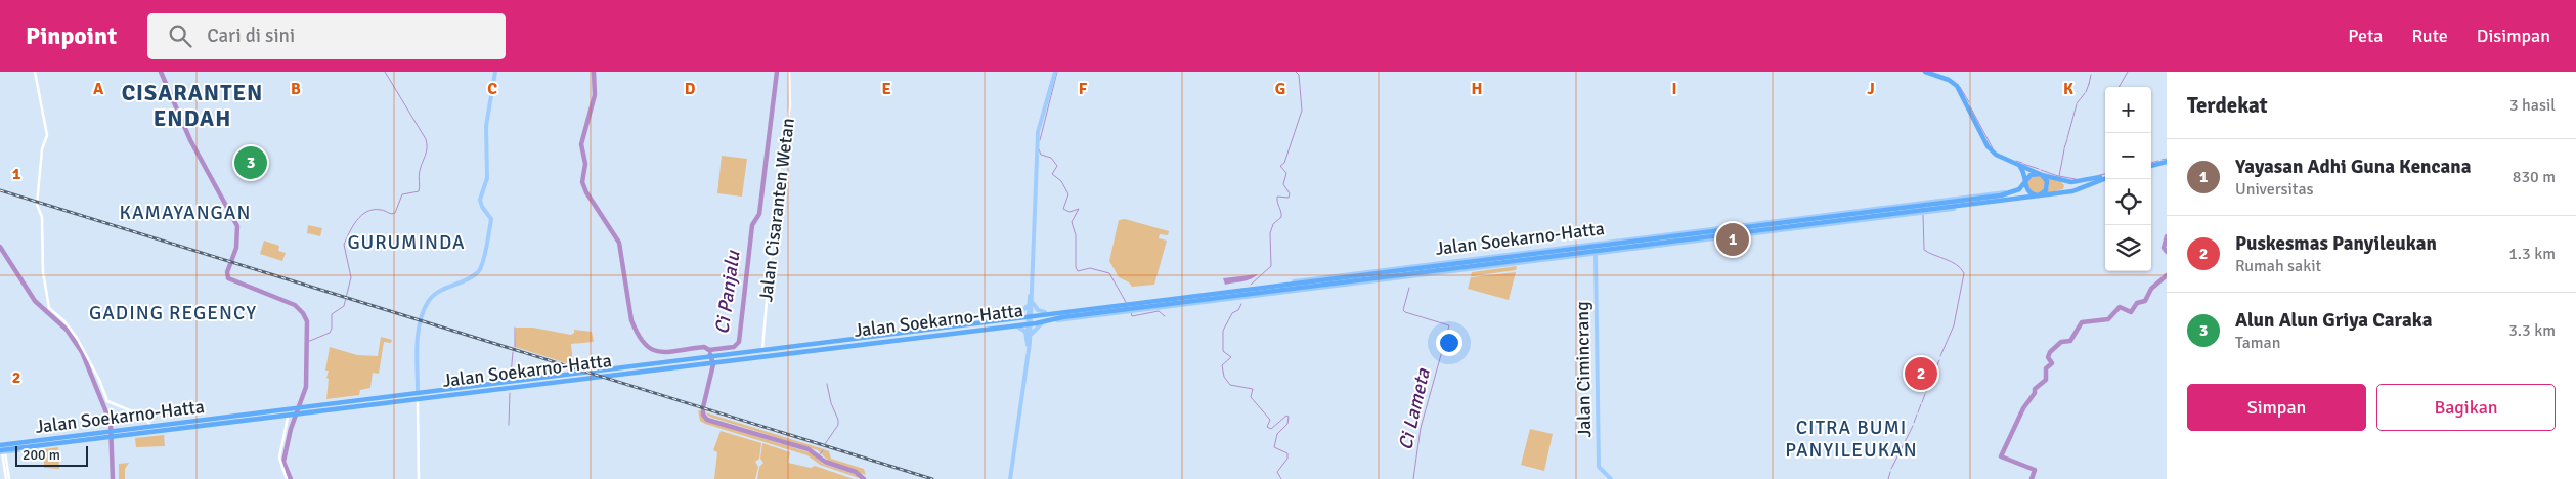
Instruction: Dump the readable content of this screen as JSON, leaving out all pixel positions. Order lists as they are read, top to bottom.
{
  "streets": {
    "highway": ["Jalan Soekarno-Hatta"],
    "main road": ["Jalan Cimincrang"],
    "street": ["Jalan Cisaranten Wetan"]
  },
  "crossings": [
    ["Jalan Cisaranten Wetan", "Jalan Soekarno-Hatta"],
    ["Jalan Soekarno-Hatta", "Jalan Cimincrang"]
  ],
  "districts": [
    "CISARANTEN ENDAH",
    "KAMAYANGAN",
    "GURUMINDA",
    "GADING REGENCY",
    "CITRA BUMI PANYILEUKAN"
  ],
  "water": ["Ci Panjalu", "Ci Lameta"],
  "scale_bar": "200 m",
  "page": {
    "header": "Pinpoint",
    "search": "Cari di sini",
    "nav": ["Peta", "Rute", "Disimpan"],
    "heading": ["Terdekat", "3 hasil"],
    "map_buttons": ["+", "−"],
    "list": [
      {
        "mark": "1",
        "name": "Yayasan Adhi Guna Kencana",
        "note": "Universitas",
        "value": "830 m"
      },
      {
        "mark": "2",
        "name": "Puskesmas Panyileukan",
        "note": "Rumah sakit",
        "value": "1.3 km"
      },
      {
        "mark": "3",
        "name": "Alun Alun Griya Caraka",
        "note": "Taman",
        "value": "3.3 km"
      }
    ],
    "pins": ["3", "1", "2"],
    "buttons": ["Simpan", "Bagikan"],
    "scale": "200 m"
  },
  "grid": {
    "columns": [
      "A",
      "B",
      "C",
      "D",
      "E",
      "F",
      "G",
      "H",
      "I",
      "J",
      "K"
    ],
    "rows": ["1", "2"]
  }
}
